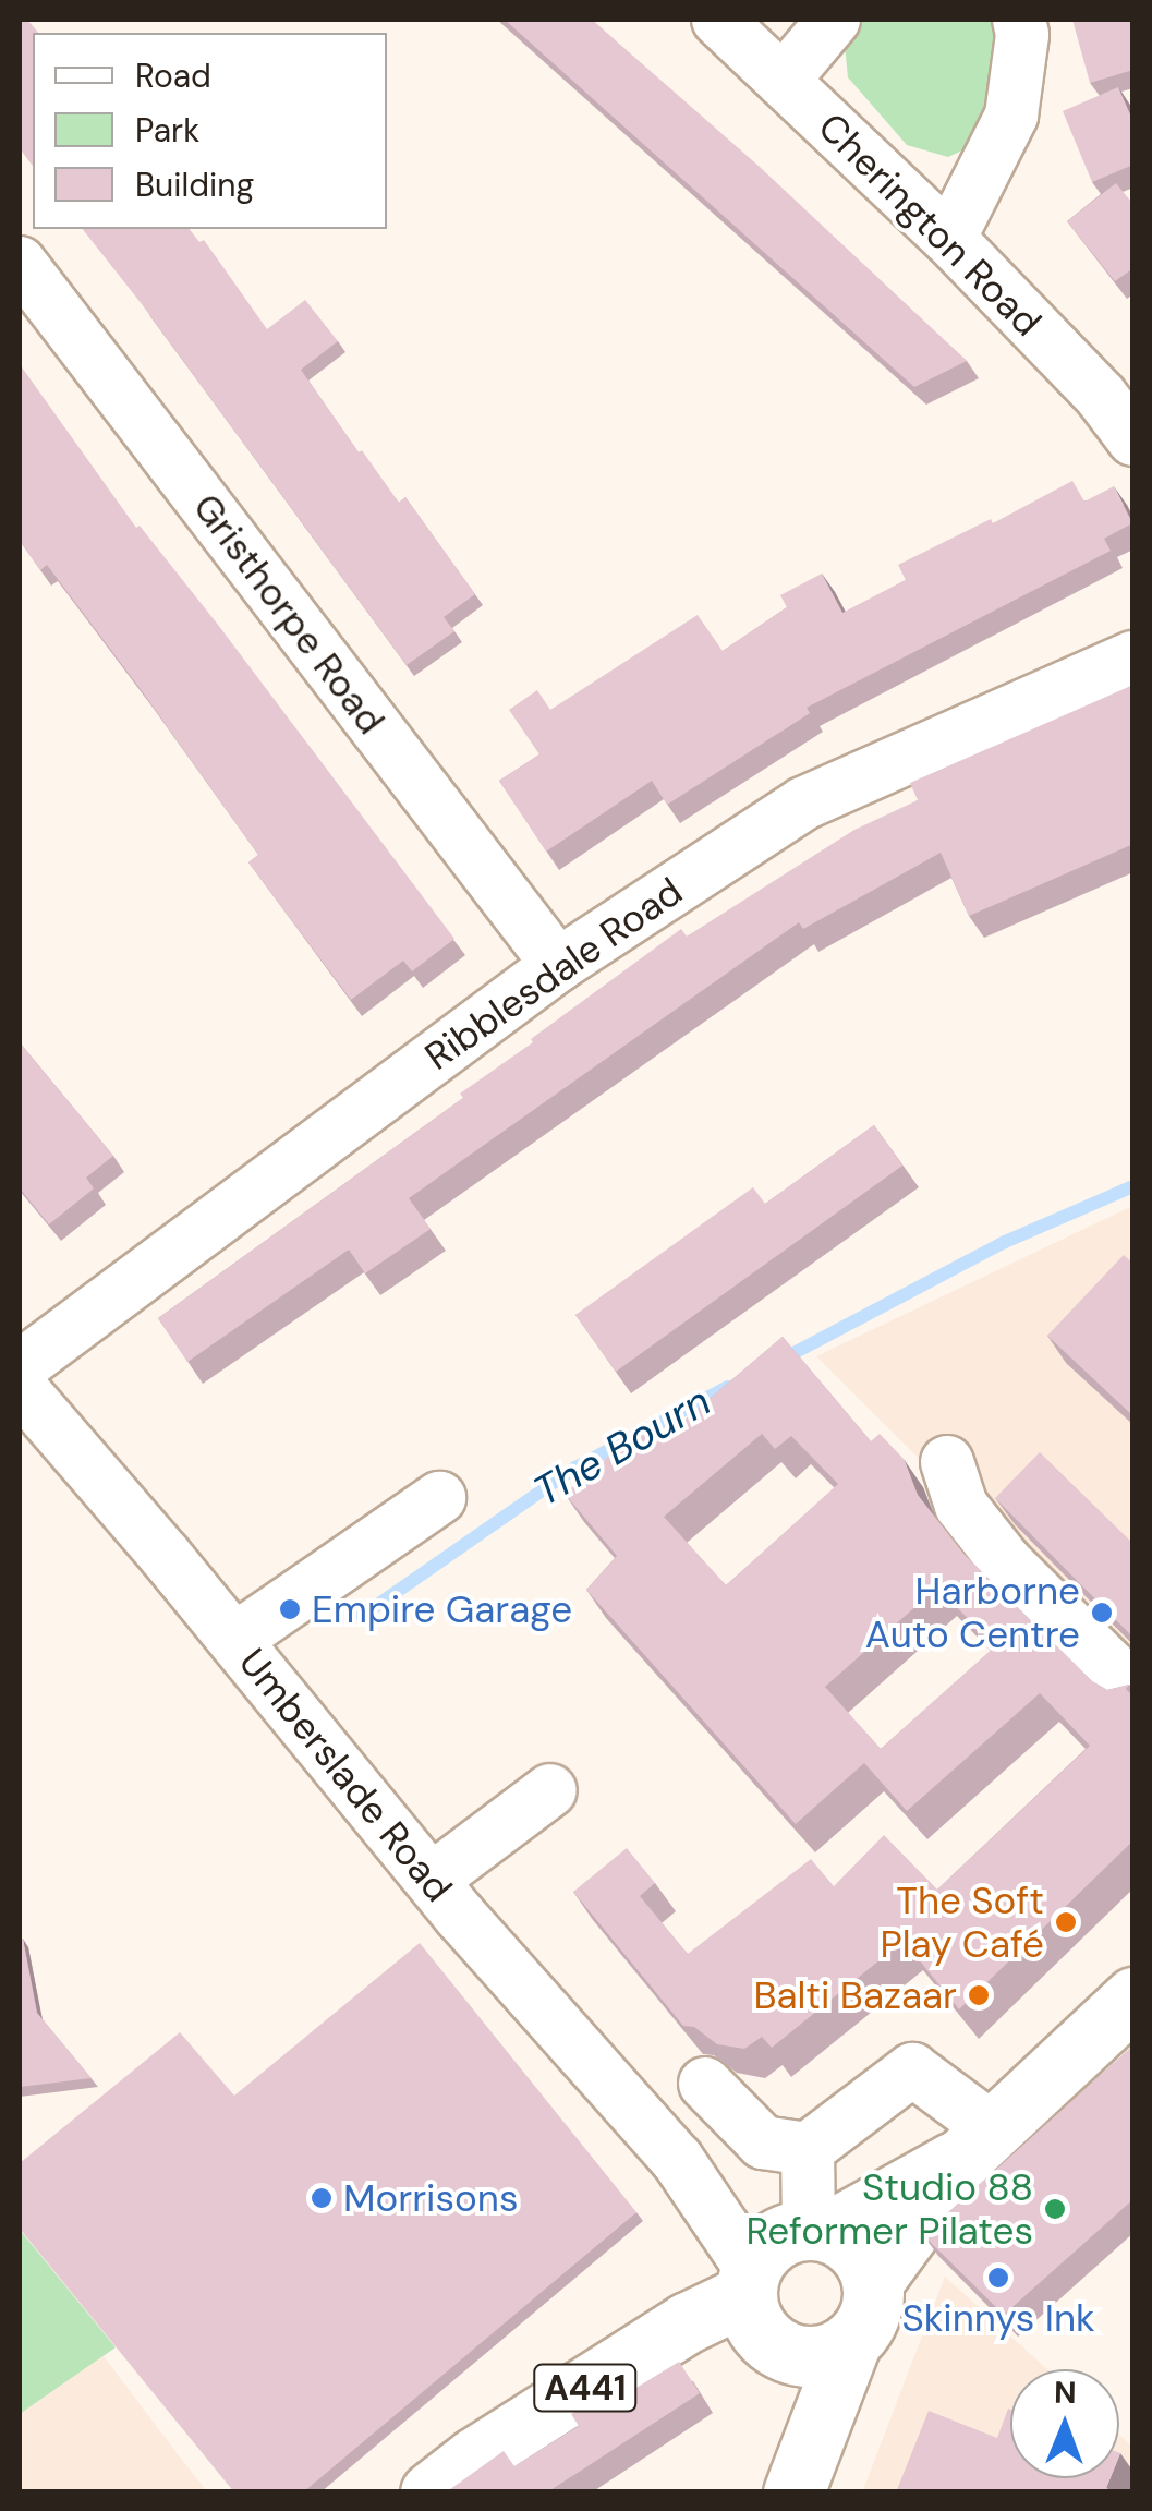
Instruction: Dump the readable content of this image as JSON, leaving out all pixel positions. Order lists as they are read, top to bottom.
{
  "streets": {
    "main road": ["A441"],
    "street": [
      "Cherington Road",
      "Gristhorpe Road",
      "Ribblesdale Road",
      "Umberslade Road"
    ]
  },
  "crossings": [
    ["Gristhorpe Road", "Ribblesdale Road"],
    ["Umberslade Road", "A441"]
  ],
  "water": ["The Bourn"],
  "places": [
    "Empire Garage",
    "Harborne Auto Centre",
    "The Soft Play Café",
    "Balti Bazaar",
    "Morrisons",
    "Studio 88 Reformer Pilates",
    "Skinnys Ink"
  ],
  "legend": ["Road", "Park", "Building"],
  "north": "top"
}
